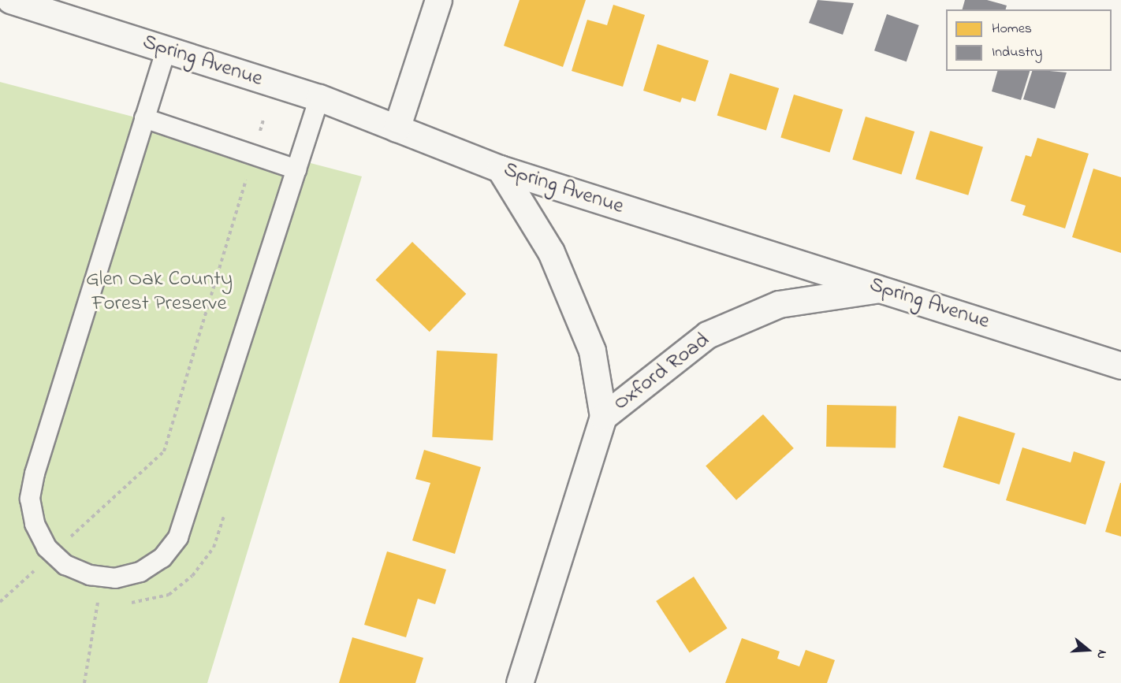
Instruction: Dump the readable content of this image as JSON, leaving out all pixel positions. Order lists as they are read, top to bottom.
{
  "streets": {
    "street": ["Spring Avenue", "Oxford Road"]
  },
  "crossings": [
    ["Spring Avenue", "Oxford Road"]
  ],
  "parks": ["Glen Oak County Forest Preserve"],
  "legend": ["Homes", "Industry"],
  "north": "right"
}
